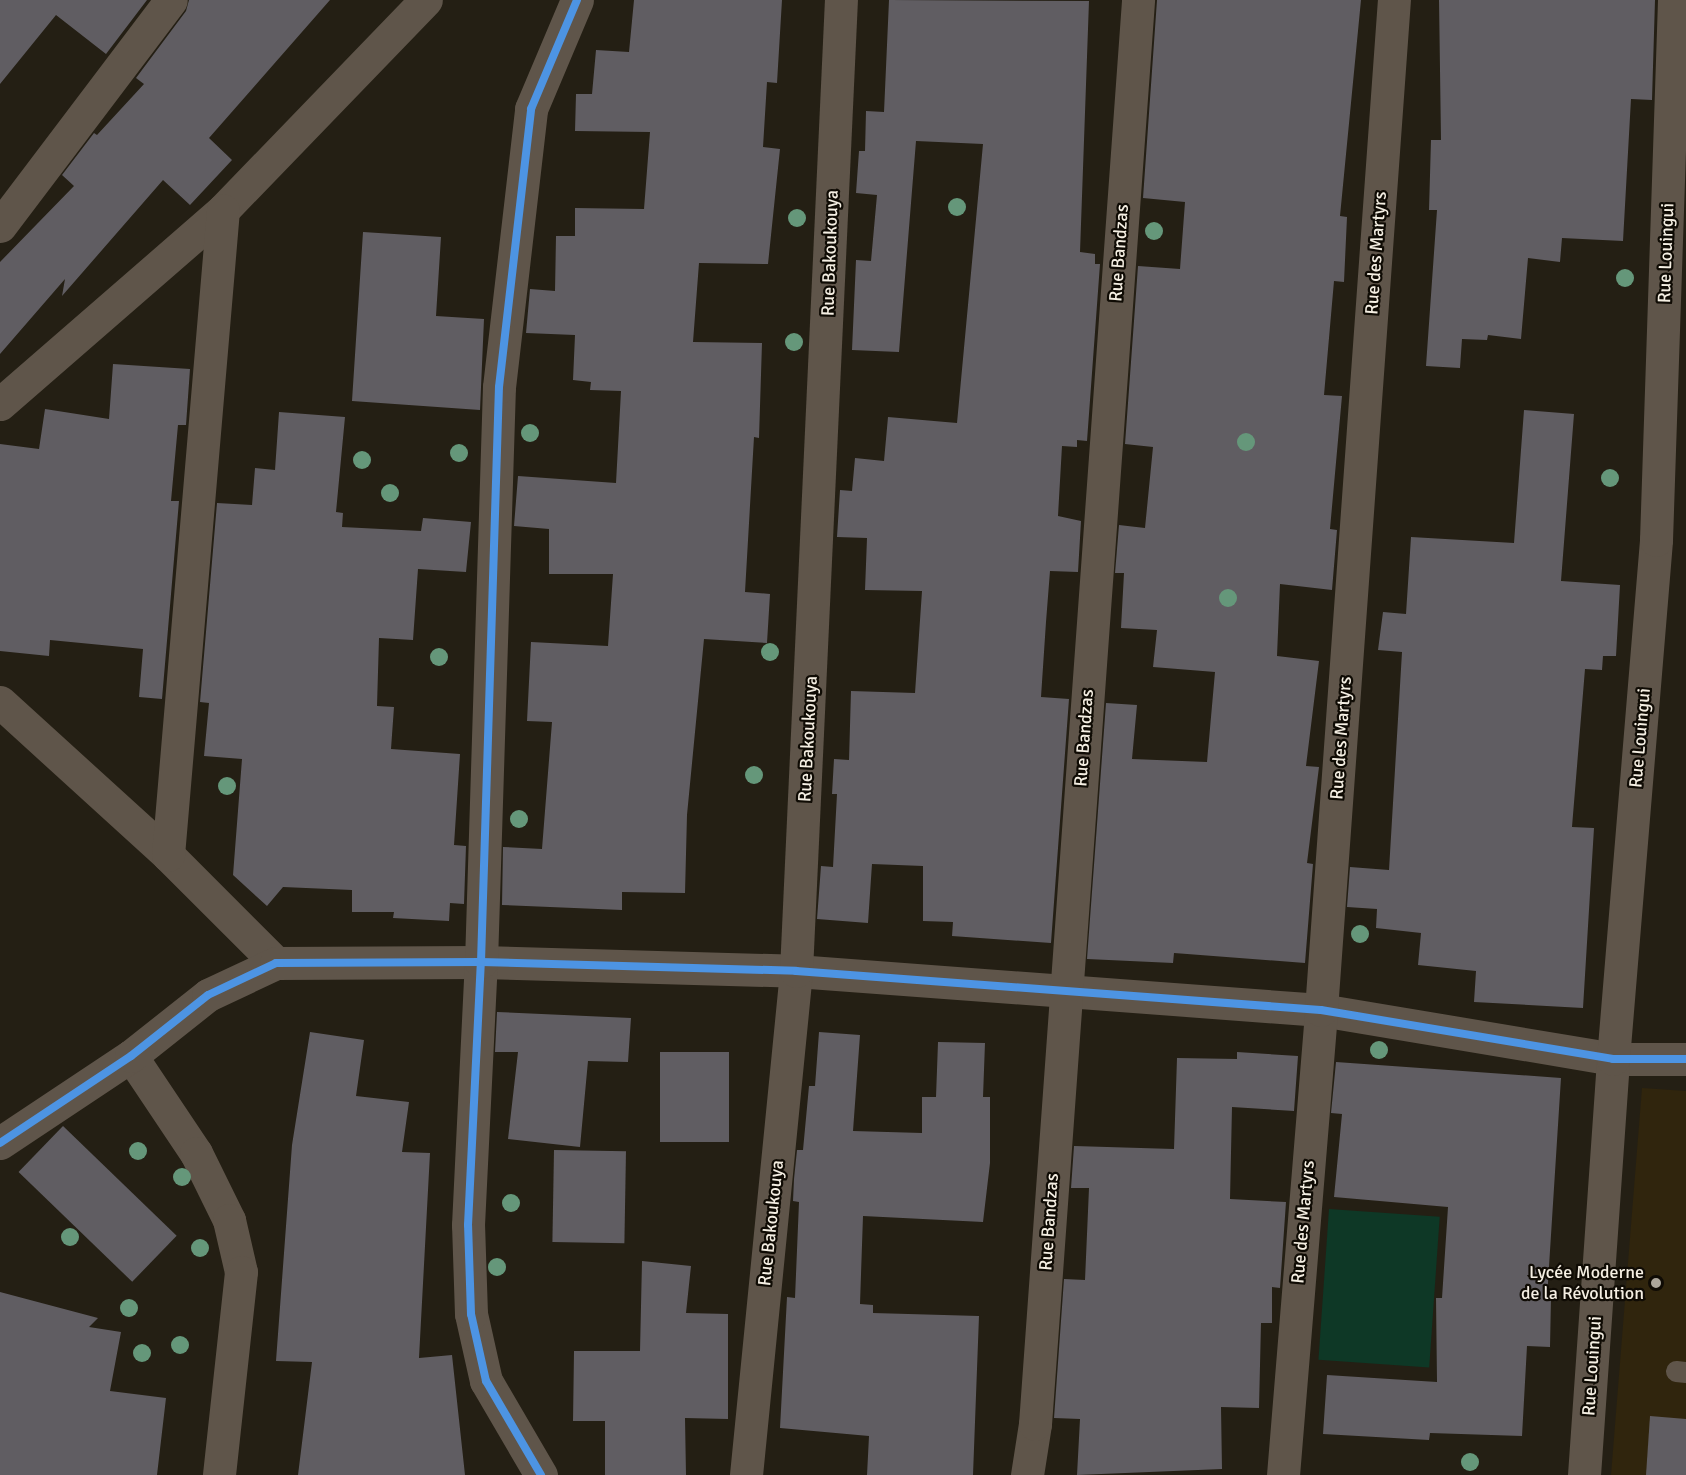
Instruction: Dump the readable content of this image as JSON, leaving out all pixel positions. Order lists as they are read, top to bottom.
{
  "streets": {
    "street": [
      "Rue Bakoukouya",
      "Rue Bandzas",
      "Rue des Martyrs",
      "Rue Louingui"
    ]
  },
  "places": ["Lycée Moderne de la Révolution"]
}
